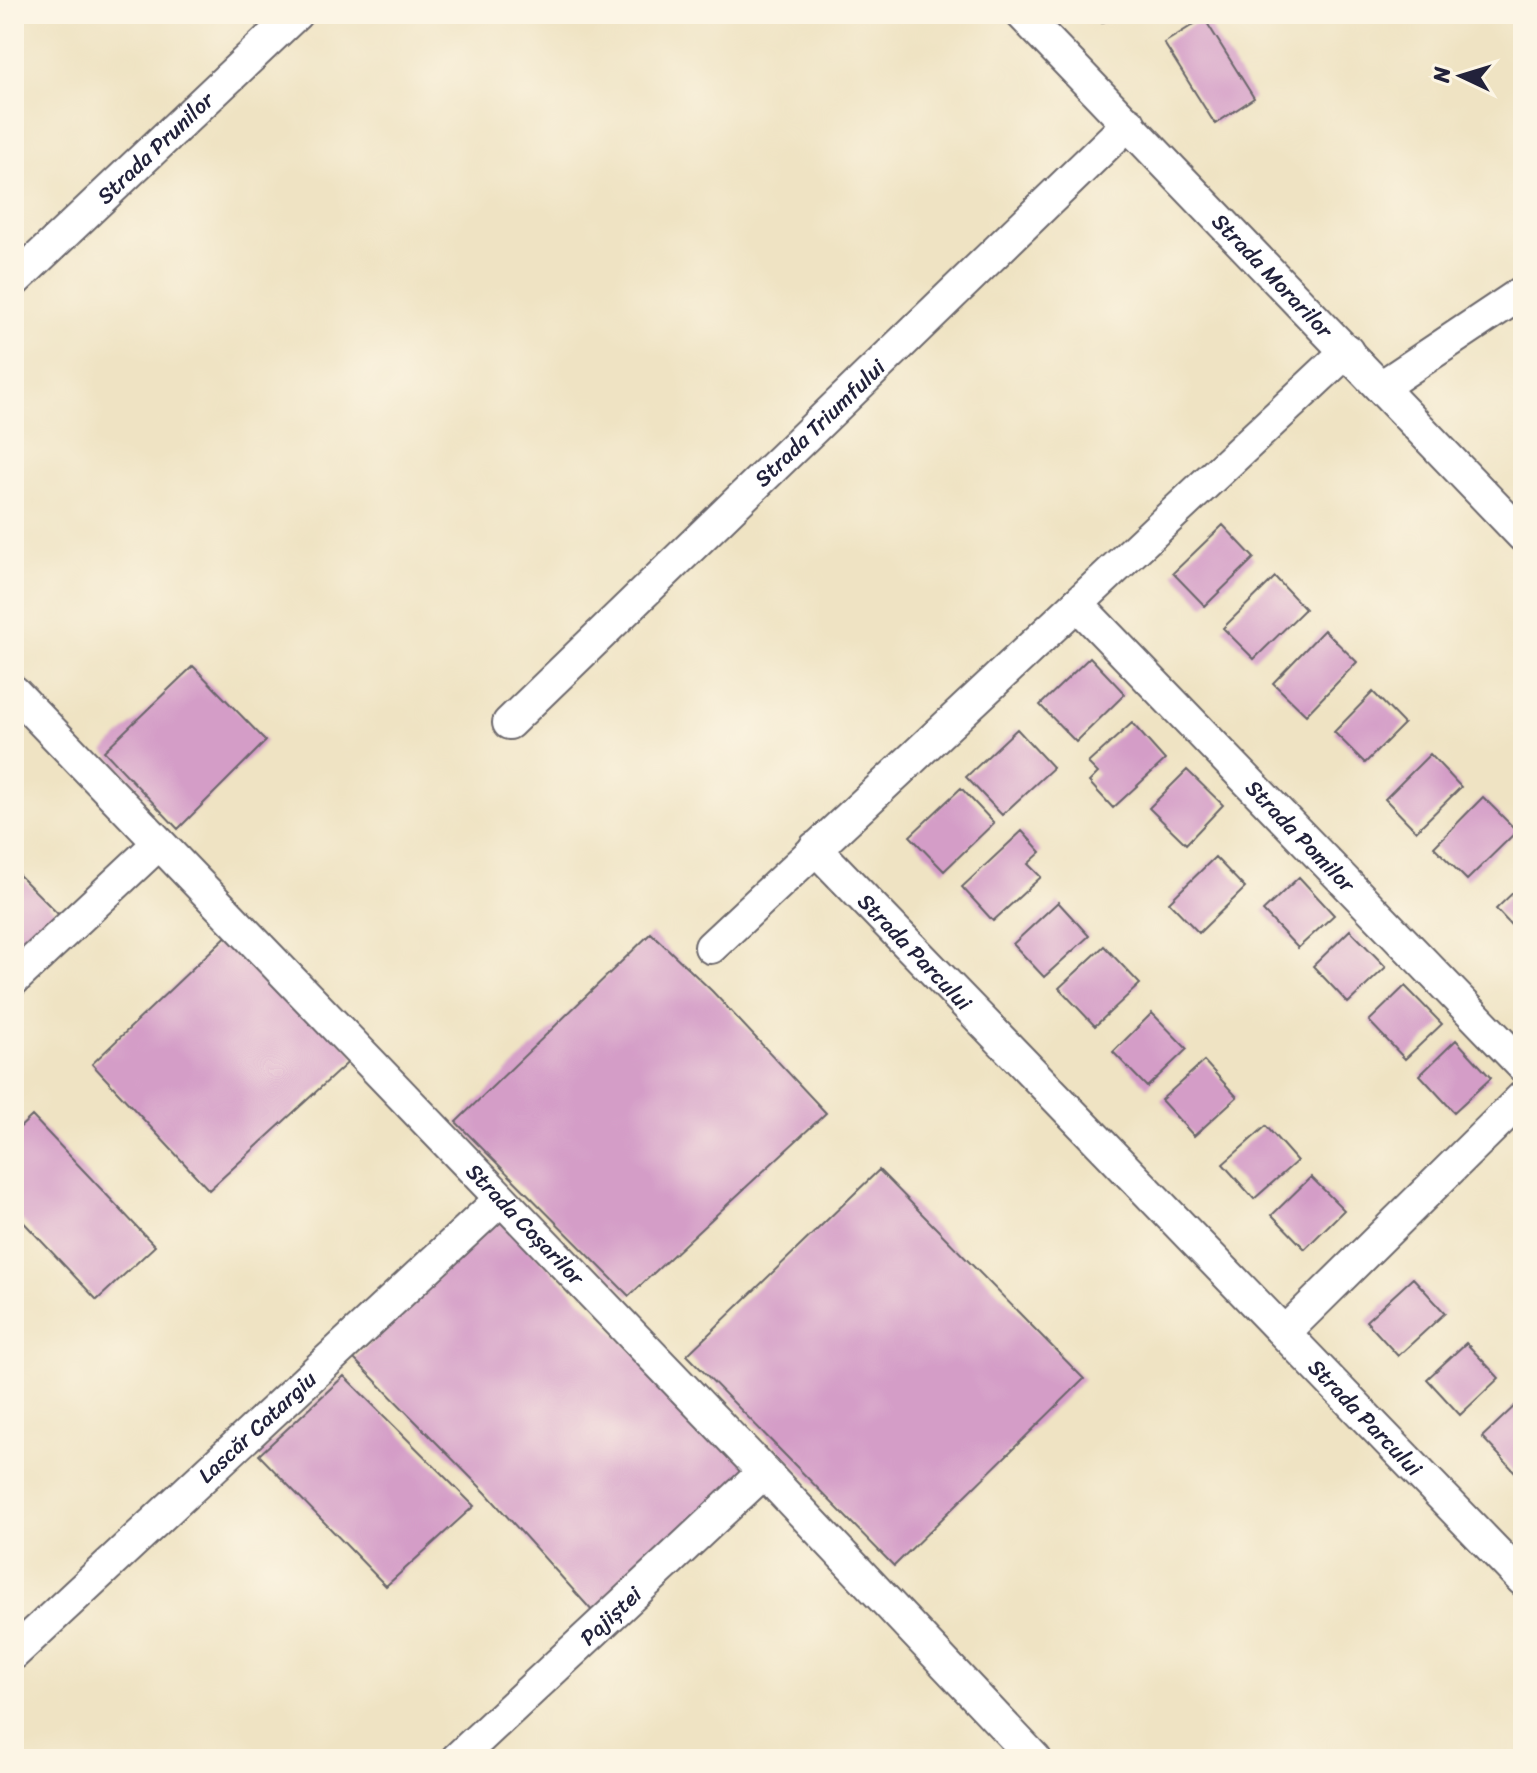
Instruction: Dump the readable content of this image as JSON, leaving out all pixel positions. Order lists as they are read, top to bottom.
{
  "streets": {
    "street": [
      "Strada Prunilor",
      "Strada Morarilor",
      "Strada Triumfului",
      "Strada Pomilor",
      "Strada Parcului",
      "Strada Coșarilor",
      "Lascăr Catargiu",
      "Pajiștei"
    ]
  },
  "crossings": [
    ["Strada Morarilor", "Strada Triumfului"],
    ["Strada Coșarilor", "Lascăr Catargiu"],
    ["Strada Coșarilor", "Pajiștei"]
  ],
  "north": "left"
}
